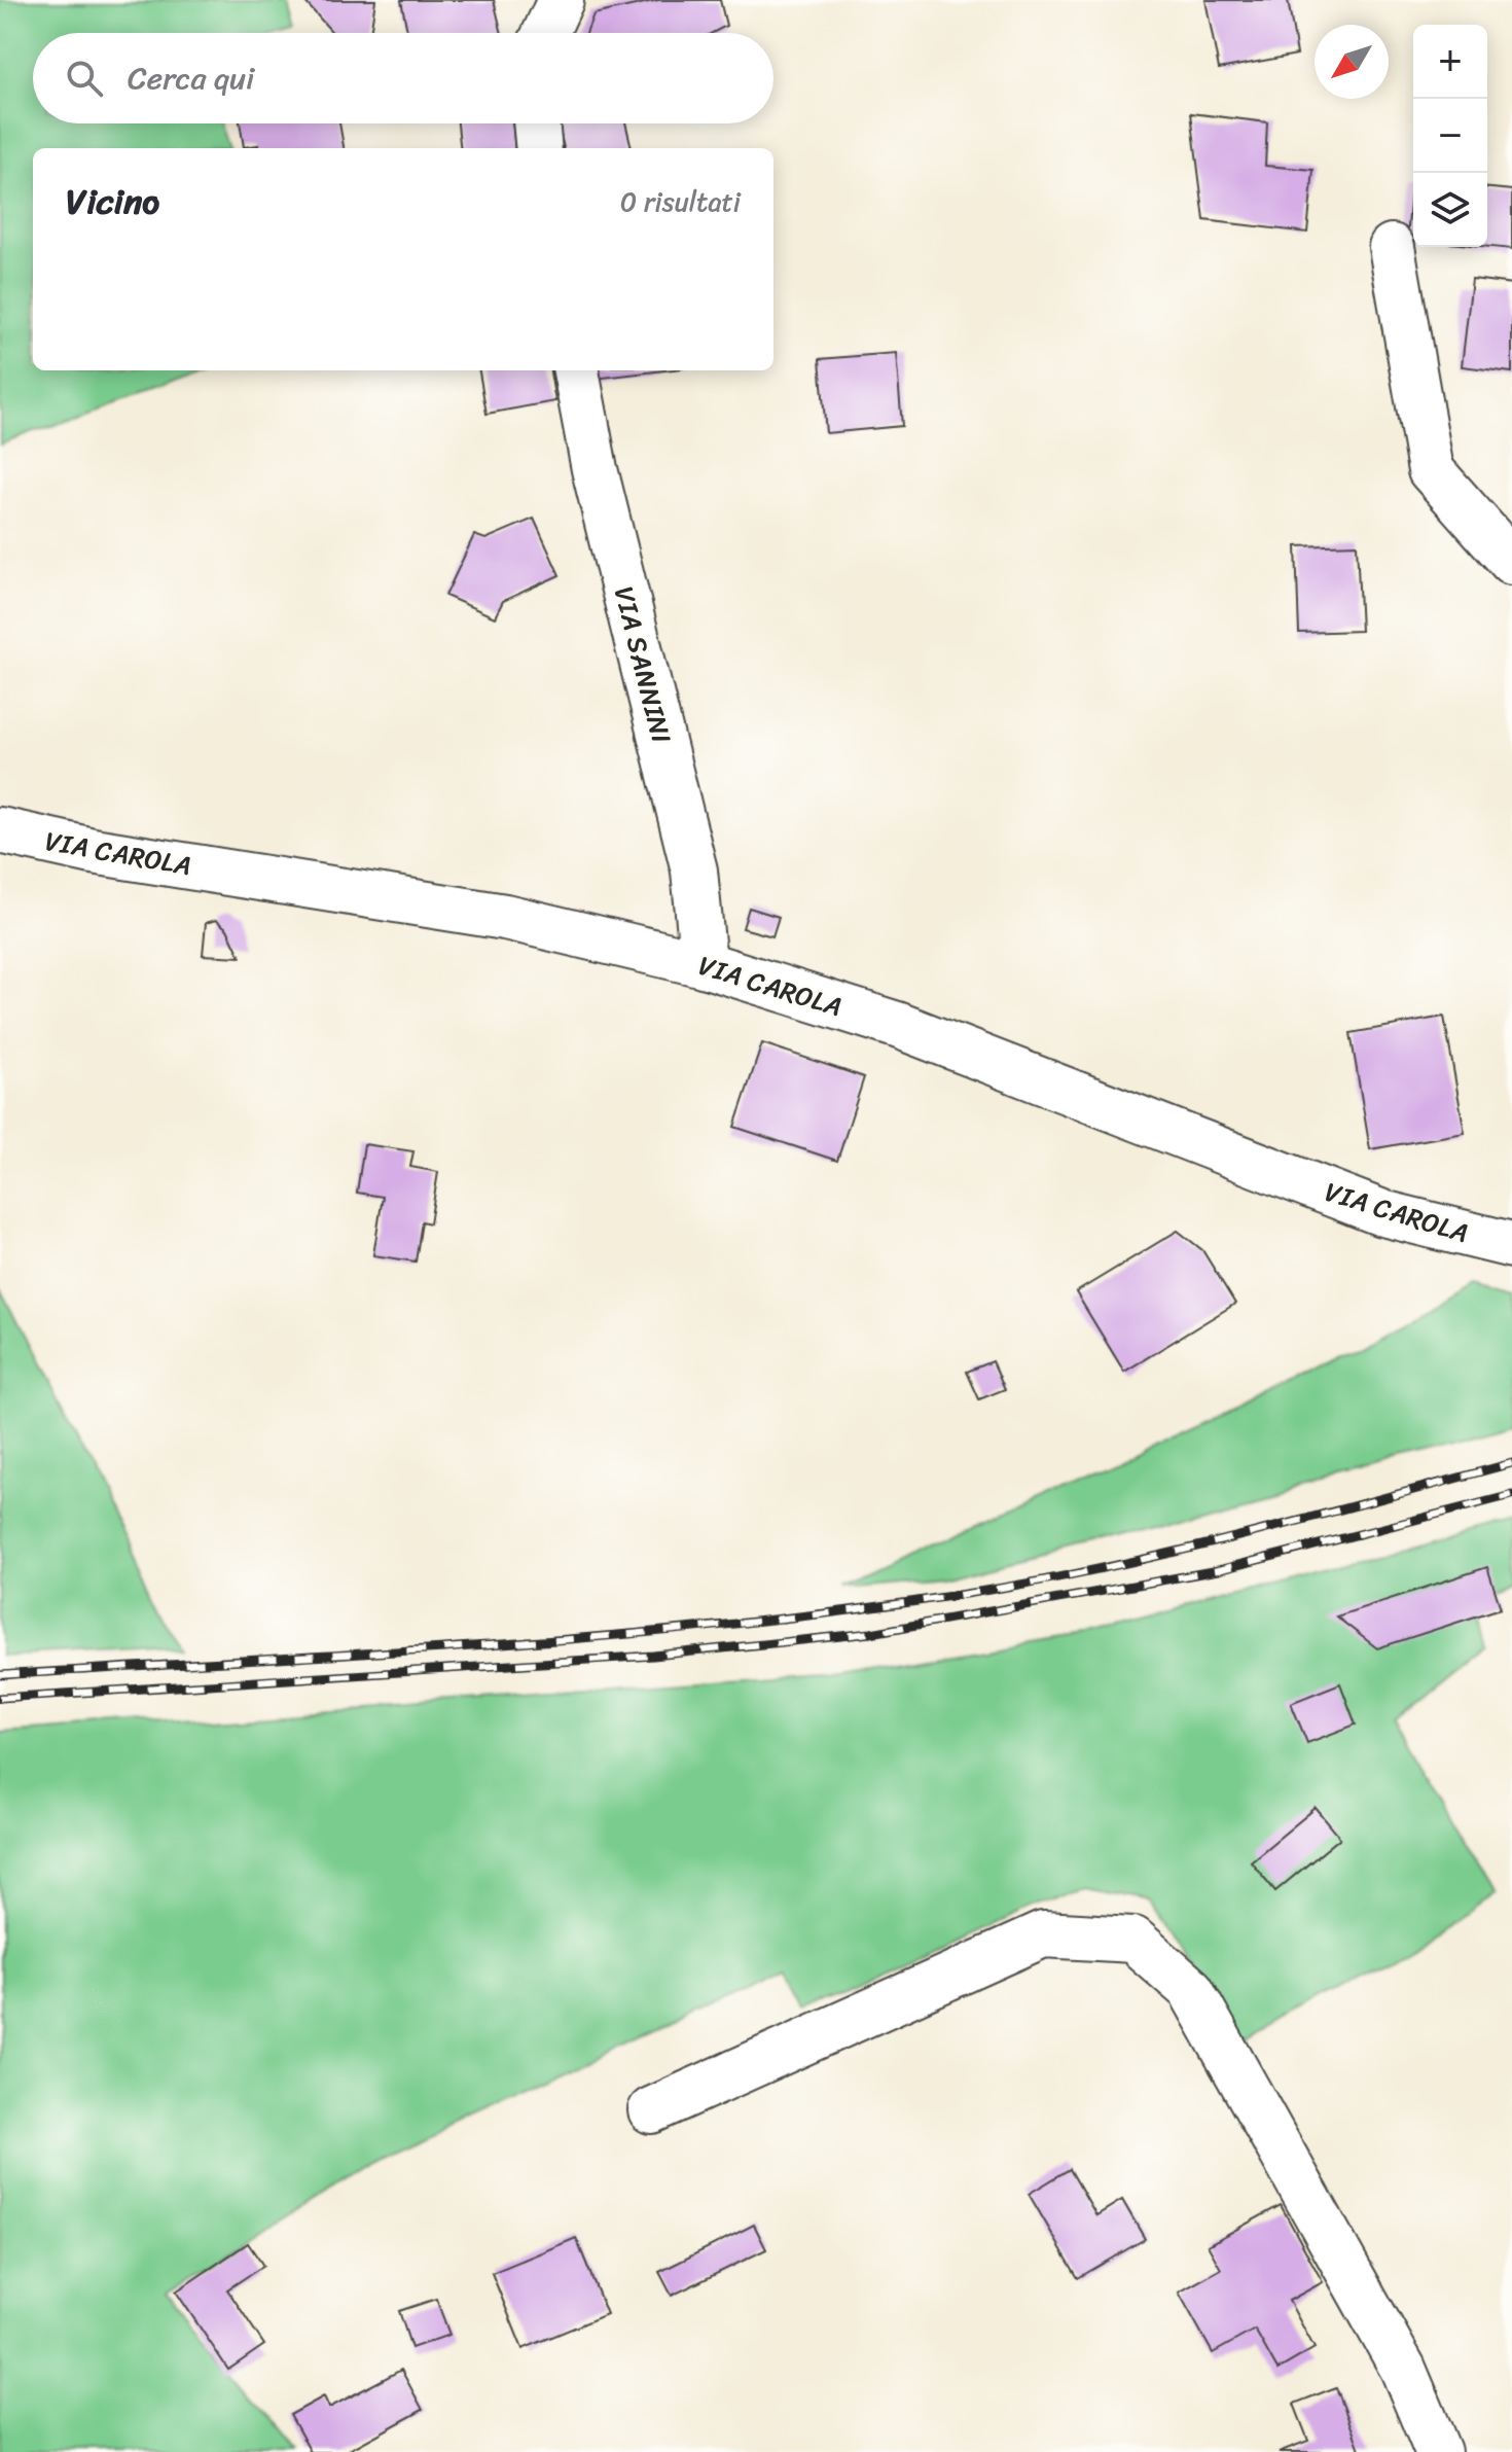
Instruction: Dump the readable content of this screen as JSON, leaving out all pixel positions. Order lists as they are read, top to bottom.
{
  "streets": {
    "street": ["VIA SANNINI", "VIA CAROLA"]
  },
  "crossings": [
    ["VIA SANNINI", "VIA CAROLA"]
  ],
  "north": "bottom left",
  "page": {
    "map_buttons": ["+", "−"],
    "search": "Cerca qui",
    "heading": ["Vicino", "0 risultati"]
  }
}
